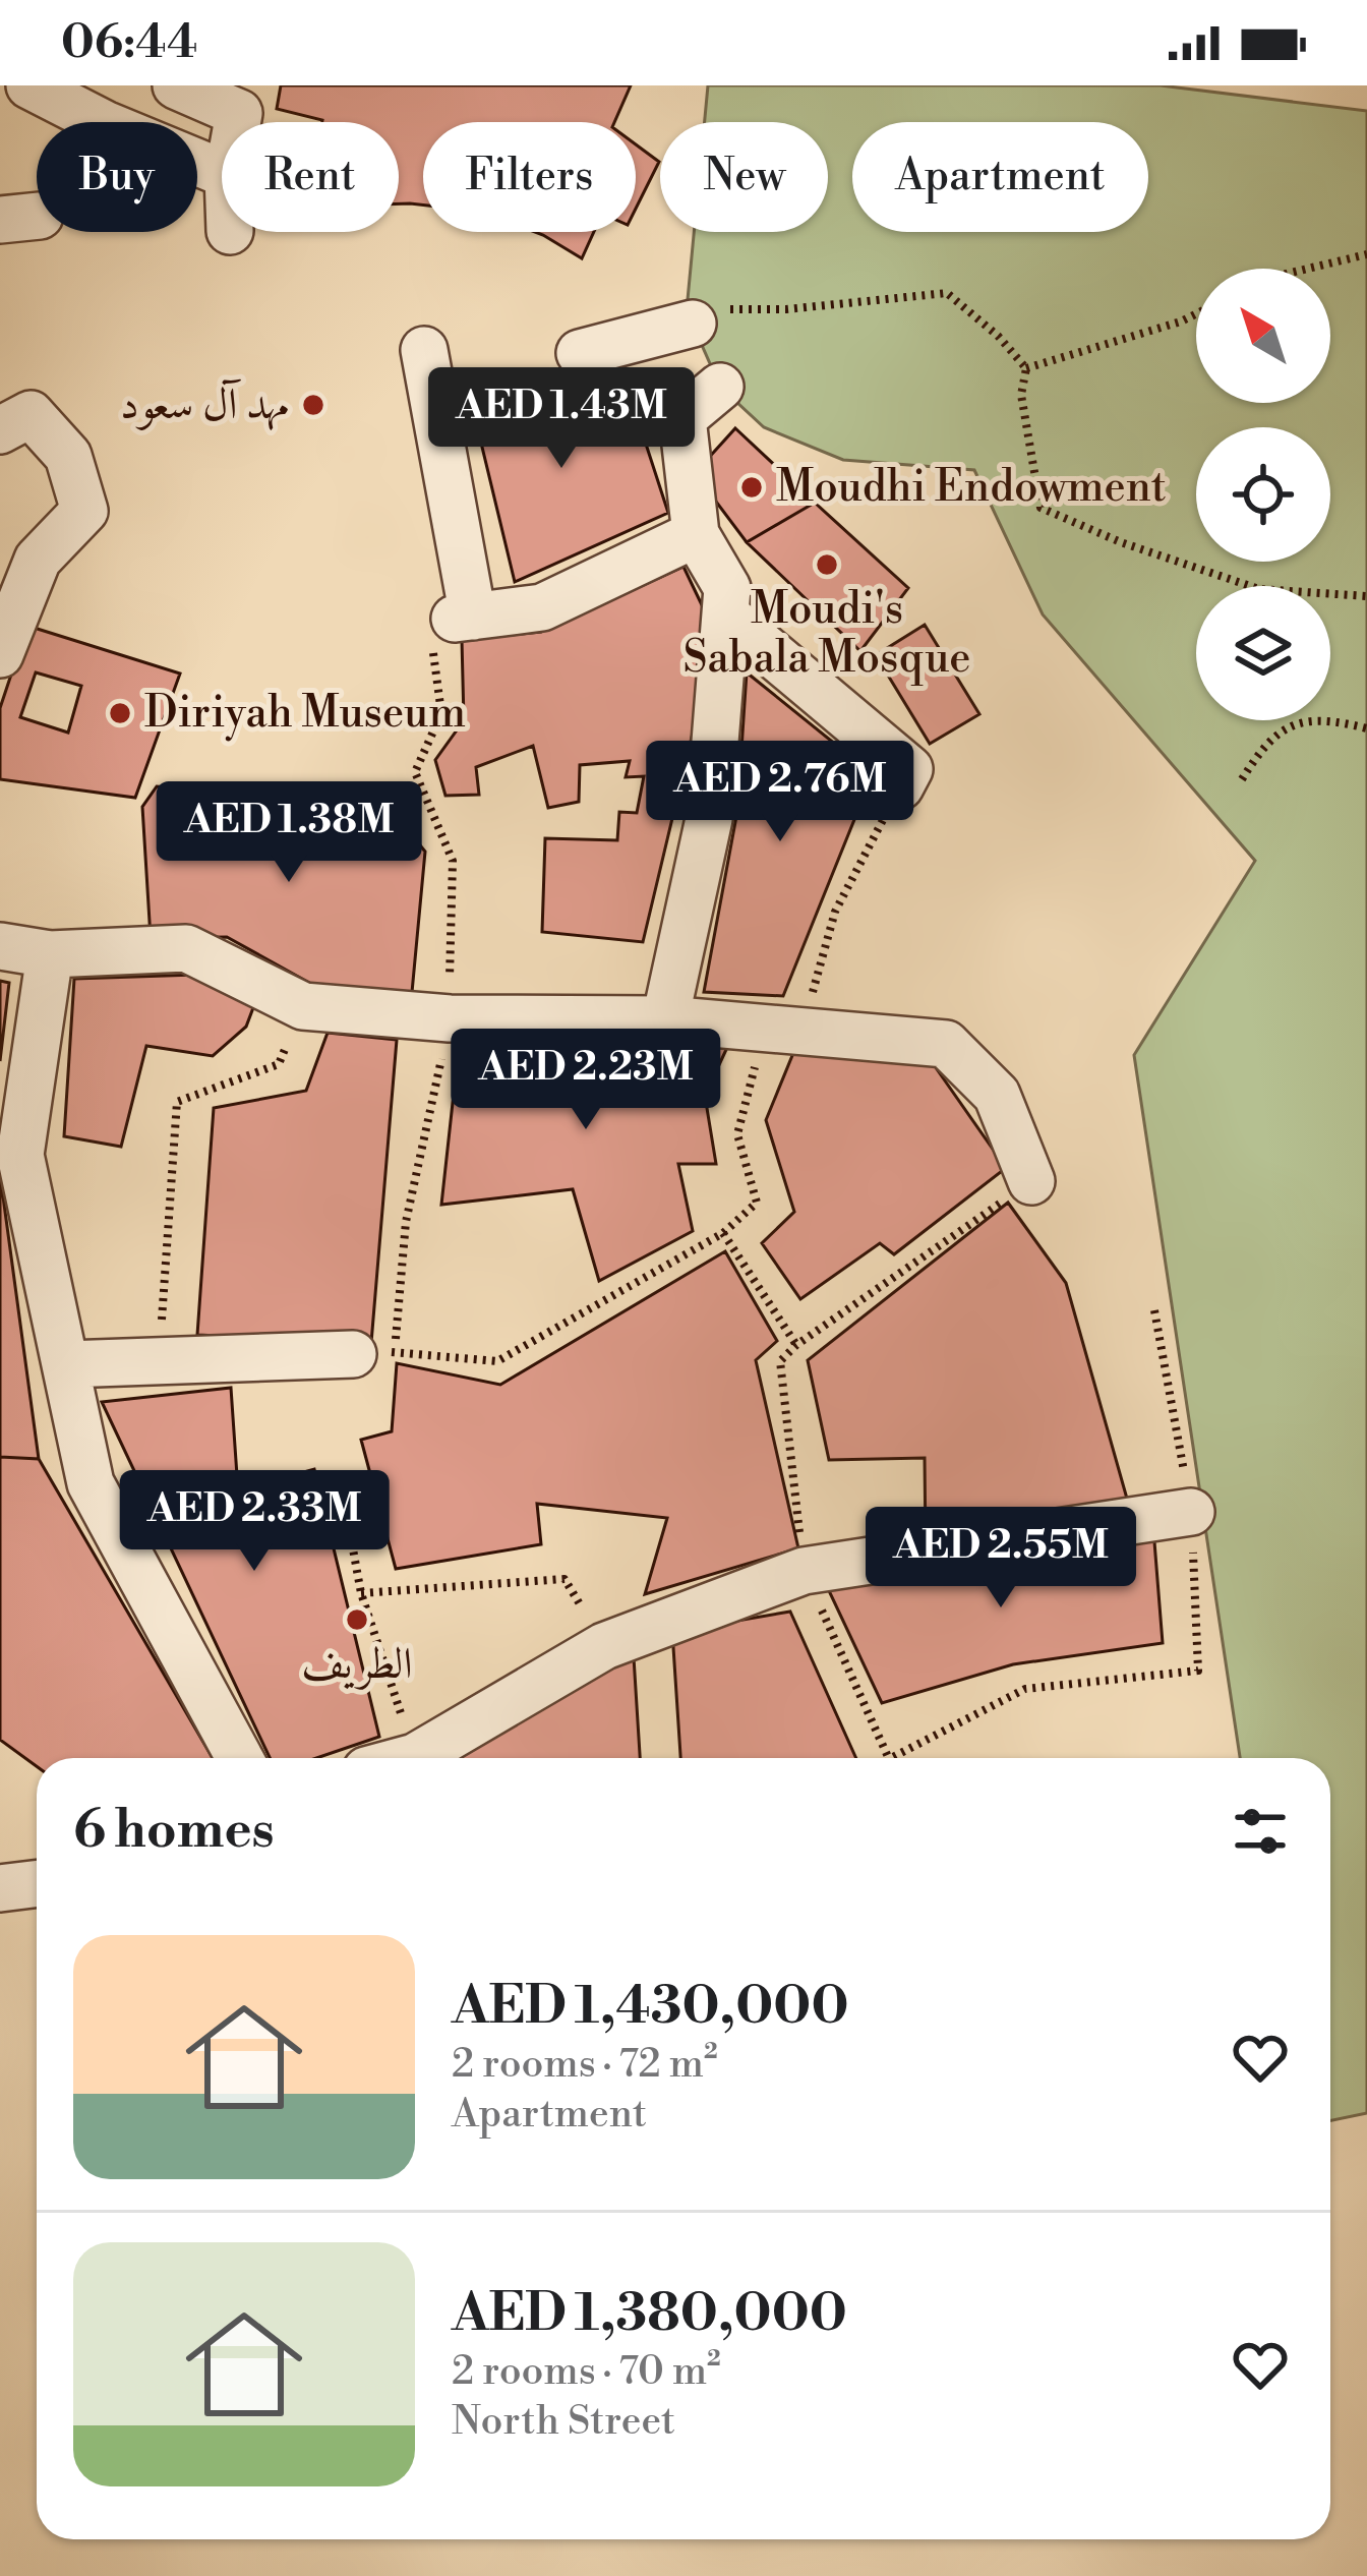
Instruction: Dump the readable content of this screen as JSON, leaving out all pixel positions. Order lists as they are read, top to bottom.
{
  "places": [
    "مهد آل سعود",
    "Moudhi Endowment",
    "Moudi's Sabala Mosque",
    "Diriyah Museum",
    "الطريف"
  ],
  "north": "top left",
  "page": {
    "status": "06:44",
    "chip": [
      "Buy",
      "Rent",
      "Filters",
      "New",
      "Apartment"
    ],
    "price": [
      "AED 1.43M",
      "AED 2.76M",
      "AED 1.38M",
      "AED 2.23M",
      "AED 2.33M",
      "AED 2.55M"
    ],
    "heading": "6 homes",
    "list": [
      {
        "name": "AED 1,430,000",
        "note": "2 rooms · 72 m² · Apartment"
      },
      {
        "name": "AED 1,380,000",
        "note": "2 rooms · 70 m² · North Street"
      }
    ]
  }
}
